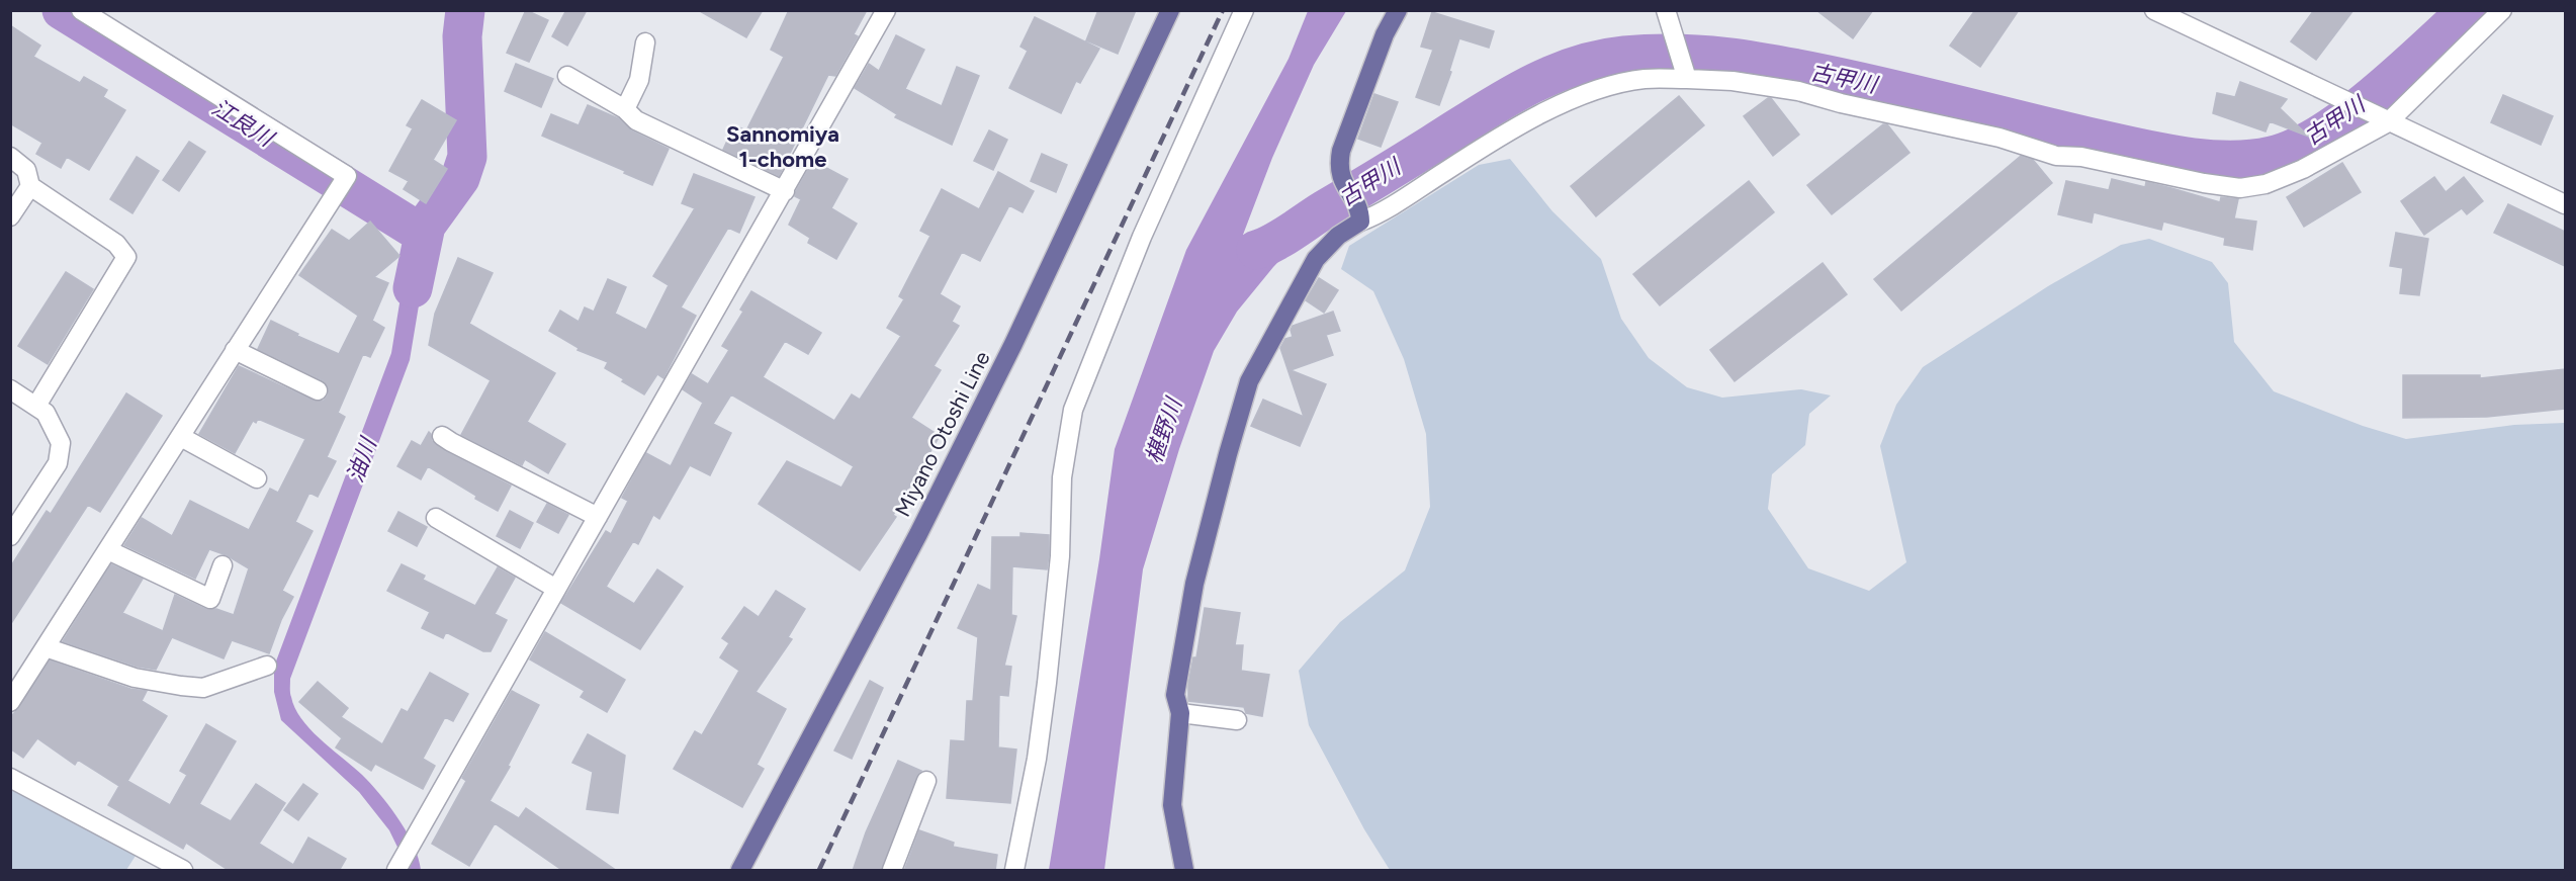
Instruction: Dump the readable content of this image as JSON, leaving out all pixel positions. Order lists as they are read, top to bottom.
{
  "streets": {
    "main road": ["Miyano Otoshi Line"]
  },
  "districts": ["Sannomiya 1-chome"],
  "water": [
    "古甲川",
    "江良川",
    "椹野川",
    "油川"
  ]
}
